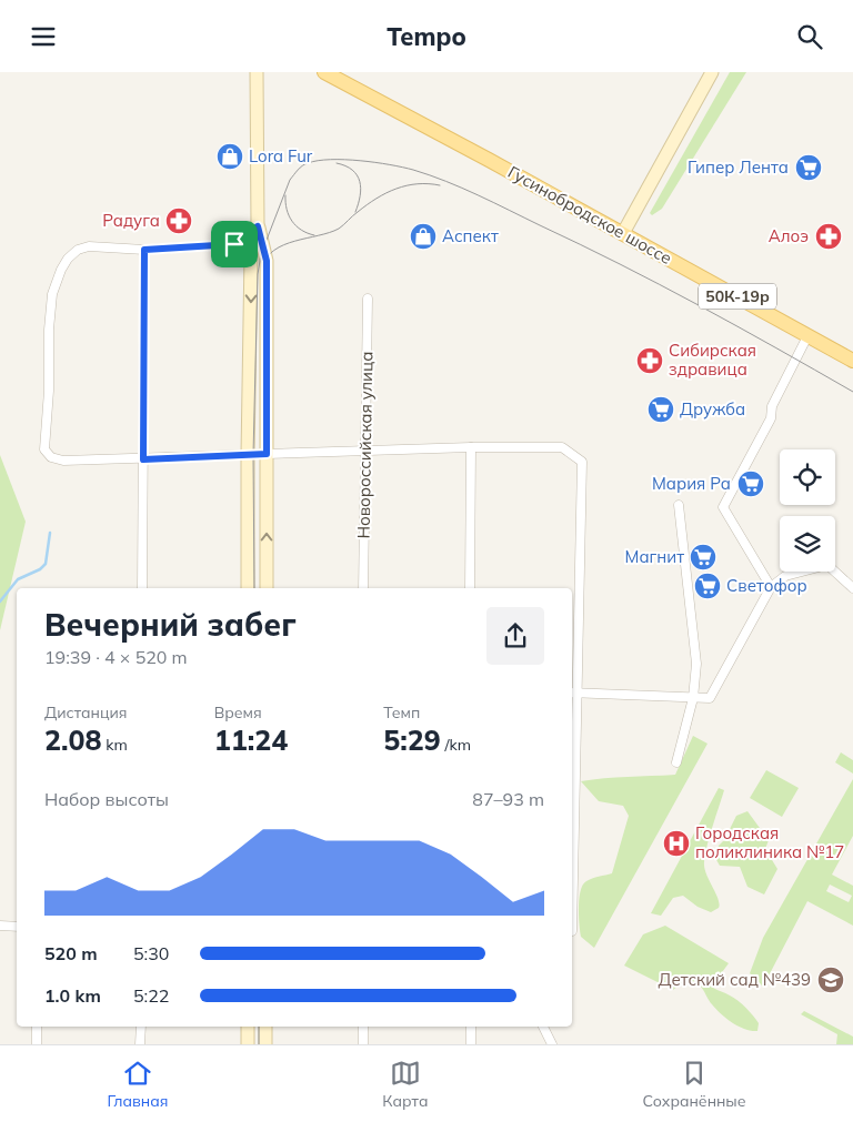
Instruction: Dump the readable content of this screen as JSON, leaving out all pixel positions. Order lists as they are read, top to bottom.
{
  "streets": {
    "main road": ["Гусинобродское шоссе", "50К-19р"],
    "street": ["Новороссийская улица"]
  },
  "places": {
    "shop": ["Lora Fur", "Аспект"],
    "supermarket": [
      "Гипер Лента",
      "Дружба",
      "Мария Ра",
      "Магнит",
      "Светофор"
    ],
    "pharmacy": ["Радуга", "Алоэ", "Сибирская здравица"],
    "hospital": ["Городская поликлиника №17"],
    "school or university": ["Детский сад №439"]
  },
  "page": {
    "header": "Tempo",
    "heading": ["Вечерний забег", "19:39 · 4 × 520 m"],
    "stats": [
      ["Дистанция", "2.08 km"],
      ["Время", "11:24"],
      ["Темп", "5:29 /km"]
    ],
    "chart": ["Набор высоты", "87–93 m"],
    "list": [
      {
        "name": "520 m",
        "note": "5:30"
      },
      {
        "name": "1.0 km",
        "note": "5:22"
      }
    ],
    "tabs": ["Главная", "Карта", "Сохранённые"]
  }
}
